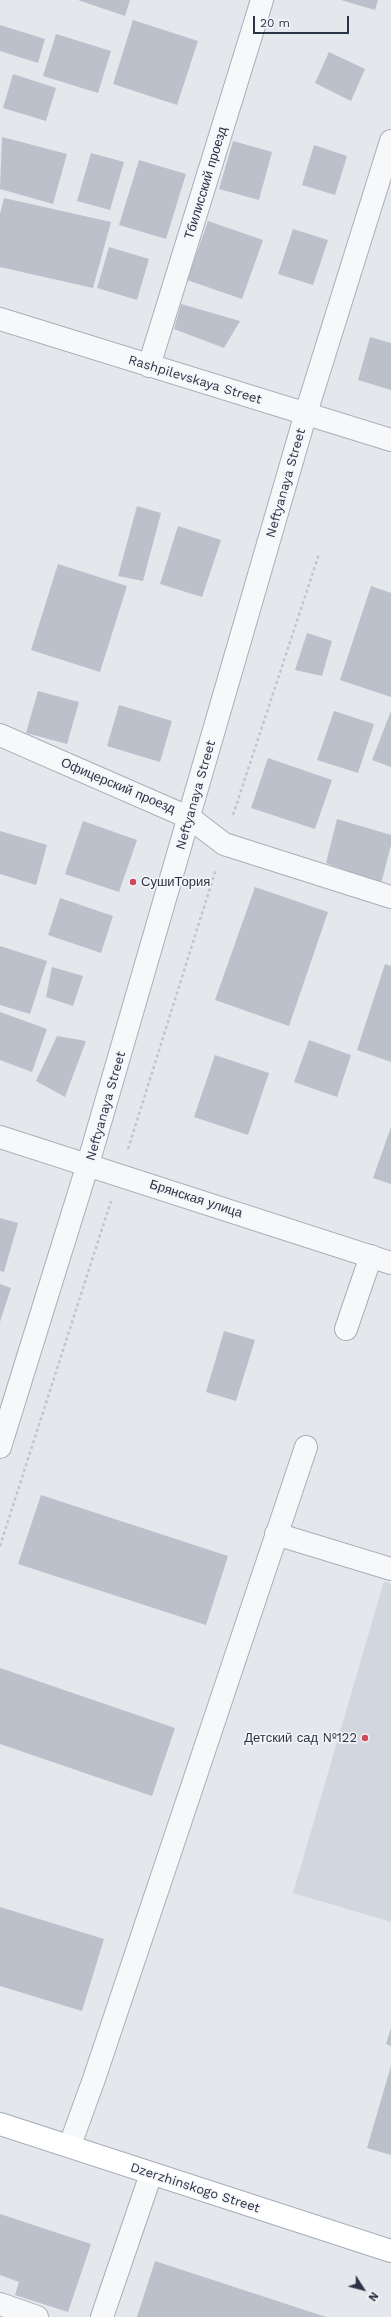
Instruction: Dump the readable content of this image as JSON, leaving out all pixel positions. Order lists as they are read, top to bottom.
{
  "streets": {
    "main road": ["Dzerzhinskogo Street"],
    "street": [
      "Тбилисский проезд",
      "Rashpilevskaya Street",
      "Neftyanaya Street",
      "Офицерский проезд",
      "Брянская улица"
    ]
  },
  "crossings": [
    ["Тбилисский проезд", "Rashpilevskaya Street"],
    ["Rashpilevskaya Street", "Neftyanaya Street"],
    ["Neftyanaya Street", "Офицерский проезд"],
    ["Neftyanaya Street", "Брянская улица"]
  ],
  "places": ["СушиТория", "Детский сад №122"],
  "scale_bar": "20 m",
  "north": "bottom right"
}
